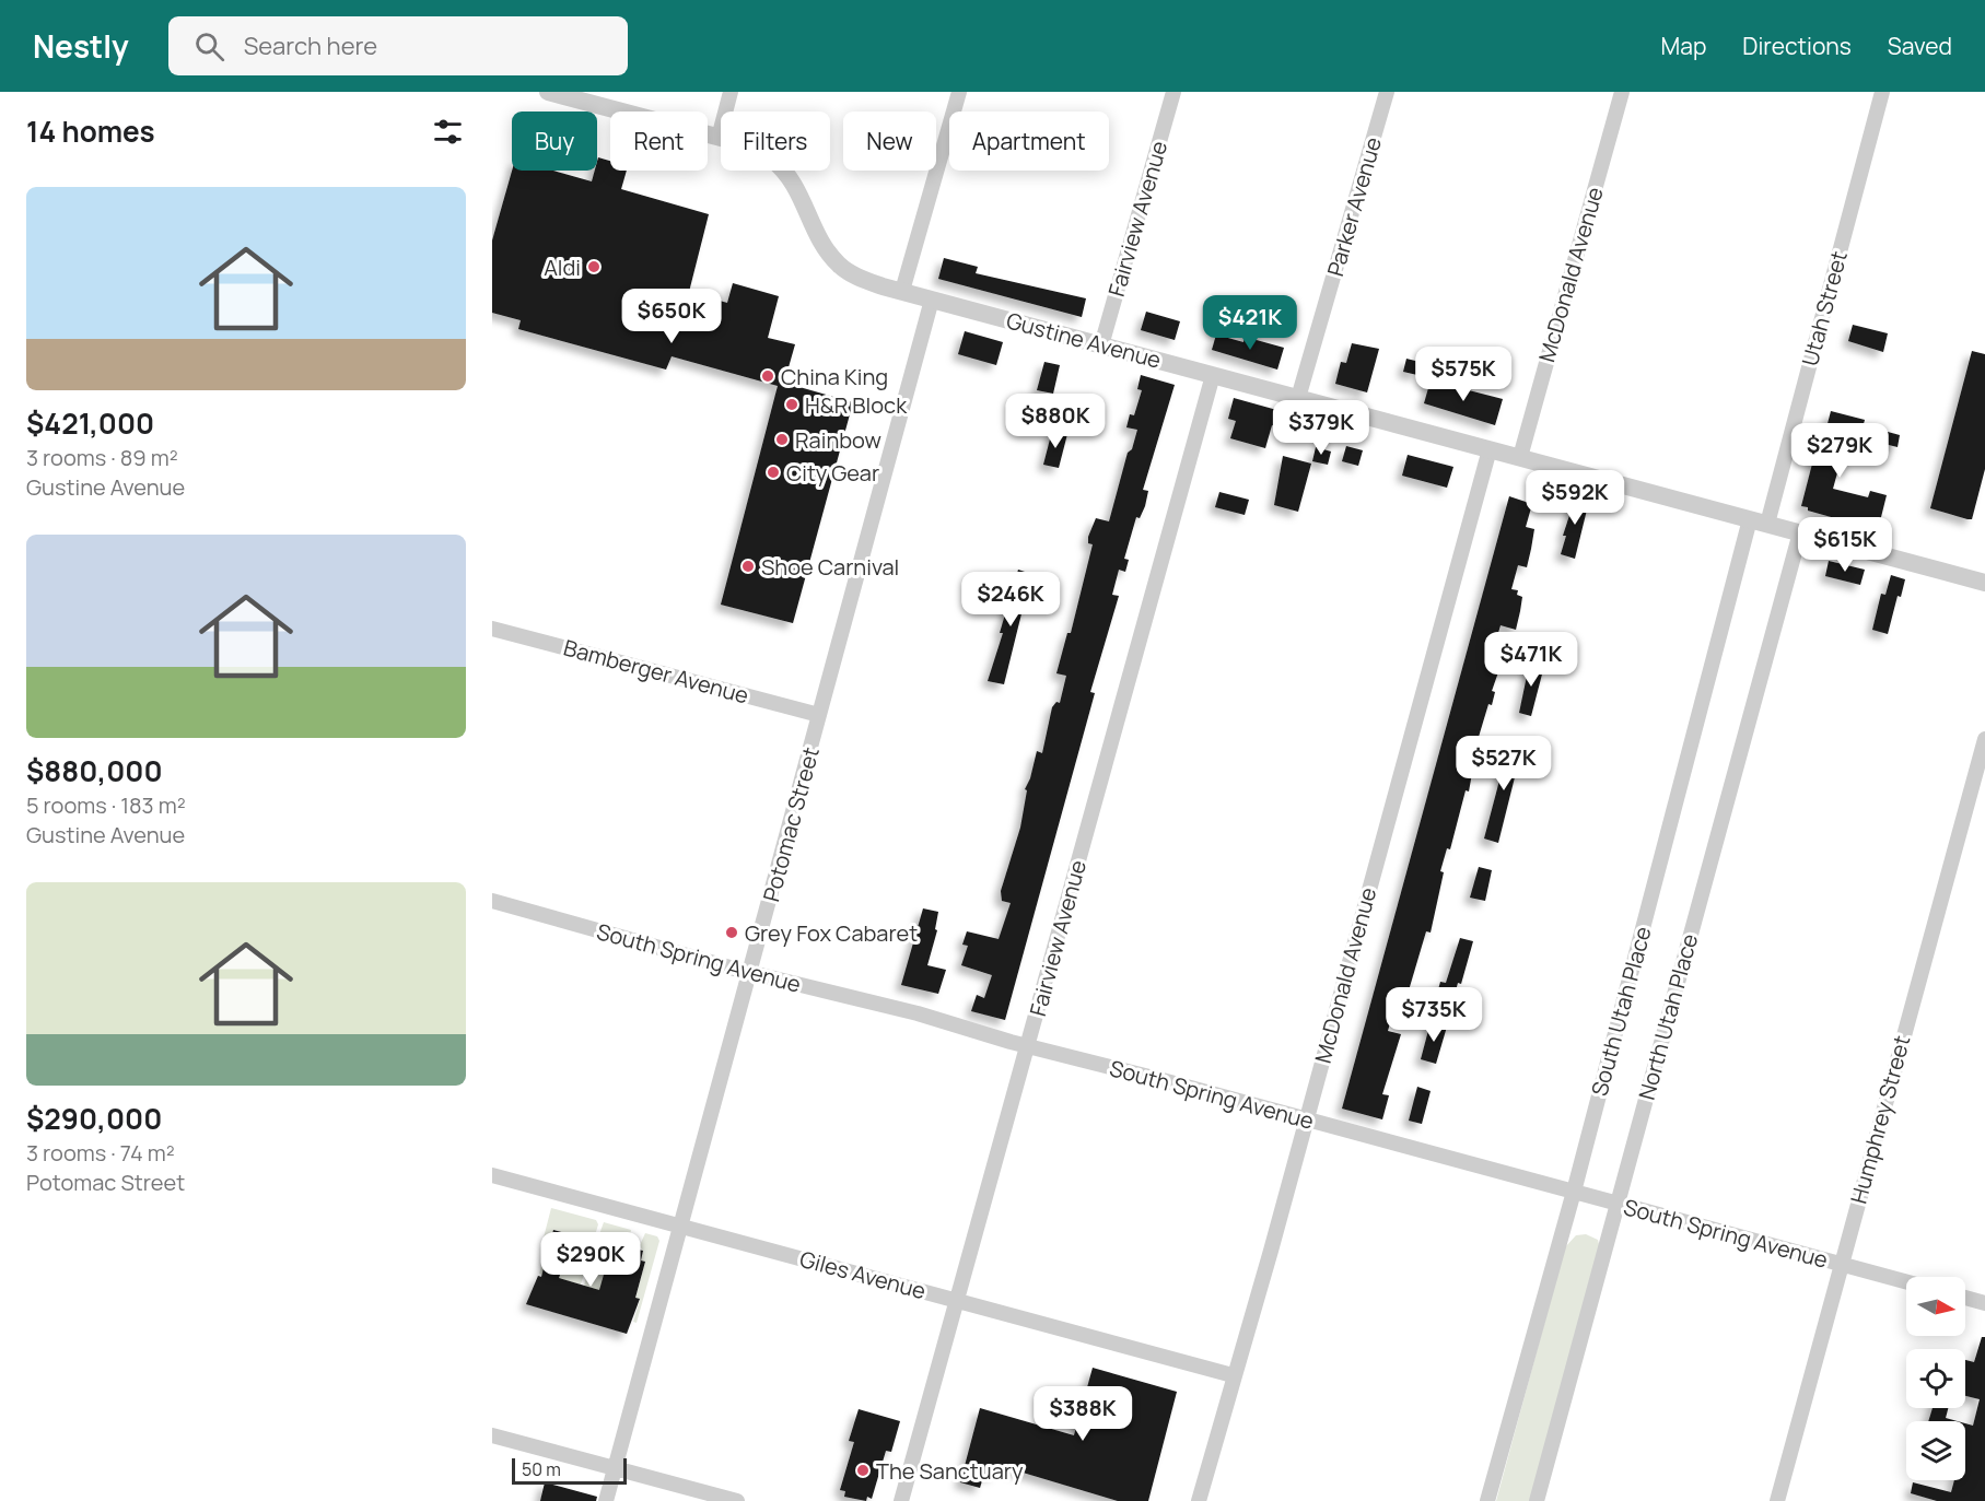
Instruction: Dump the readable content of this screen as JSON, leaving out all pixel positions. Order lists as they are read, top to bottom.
{
  "streets": {
    "street": [
      "Parker Avenue",
      "Fairview Avenue",
      "McDonald Avenue",
      "Utah Street",
      "Gustine Avenue",
      "Bamberger Avenue",
      "Potomac Street",
      "South Spring Avenue",
      "South Utah Place",
      "North Utah Place",
      "Humphrey Street",
      "Giles Avenue"
    ]
  },
  "crossings": [
    ["Parker Avenue", "Gustine Avenue"],
    ["Fairview Avenue", "Gustine Avenue"],
    ["Fairview Avenue", "South Spring Avenue"],
    ["Fairview Avenue", "Giles Avenue"],
    ["McDonald Avenue", "Gustine Avenue"],
    ["McDonald Avenue", "South Spring Avenue"],
    ["McDonald Avenue", "Giles Avenue"],
    ["Utah Street", "Gustine Avenue"],
    ["Utah Street", "South Utah Place"],
    ["Gustine Avenue", "Potomac Street"],
    ["Gustine Avenue", "South Utah Place"],
    ["Gustine Avenue", "North Utah Place"],
    ["Bamberger Avenue", "Potomac Street"],
    ["Potomac Street", "South Spring Avenue"],
    ["Potomac Street", "Giles Avenue"],
    ["South Spring Avenue", "South Utah Place"],
    ["South Spring Avenue", "North Utah Place"],
    ["South Spring Avenue", "Humphrey Street"]
  ],
  "places": [
    "Aldi",
    "China King",
    "H&R Block",
    "Rainbow",
    "City Gear",
    "Shoe Carnival",
    "Grey Fox Cabaret",
    "The Sanctuary"
  ],
  "scale_bar": "50 m",
  "north": "right",
  "page": {
    "header": "Nestly",
    "search": "Search here",
    "nav": ["Map", "Directions", "Saved"],
    "heading": "14 homes",
    "chip": [
      "Buy",
      "Rent",
      "Filters",
      "New",
      "Apartment"
    ],
    "list": [
      {
        "name": "$421,000",
        "note": "3 rooms · 89 m² · Gustine Avenue"
      },
      {
        "name": "$880,000",
        "note": "5 rooms · 183 m² · Gustine Avenue"
      },
      {
        "name": "$290,000",
        "note": "3 rooms · 74 m² · Potomac Street"
      }
    ],
    "price": [
      "$650K",
      "$421K",
      "$575K",
      "$880K",
      "$379K",
      "$279K",
      "$592K",
      "$615K",
      "$246K",
      "$471K",
      "$527K",
      "$735K",
      "$290K",
      "$388K"
    ],
    "scale": "50 m"
  }
}
